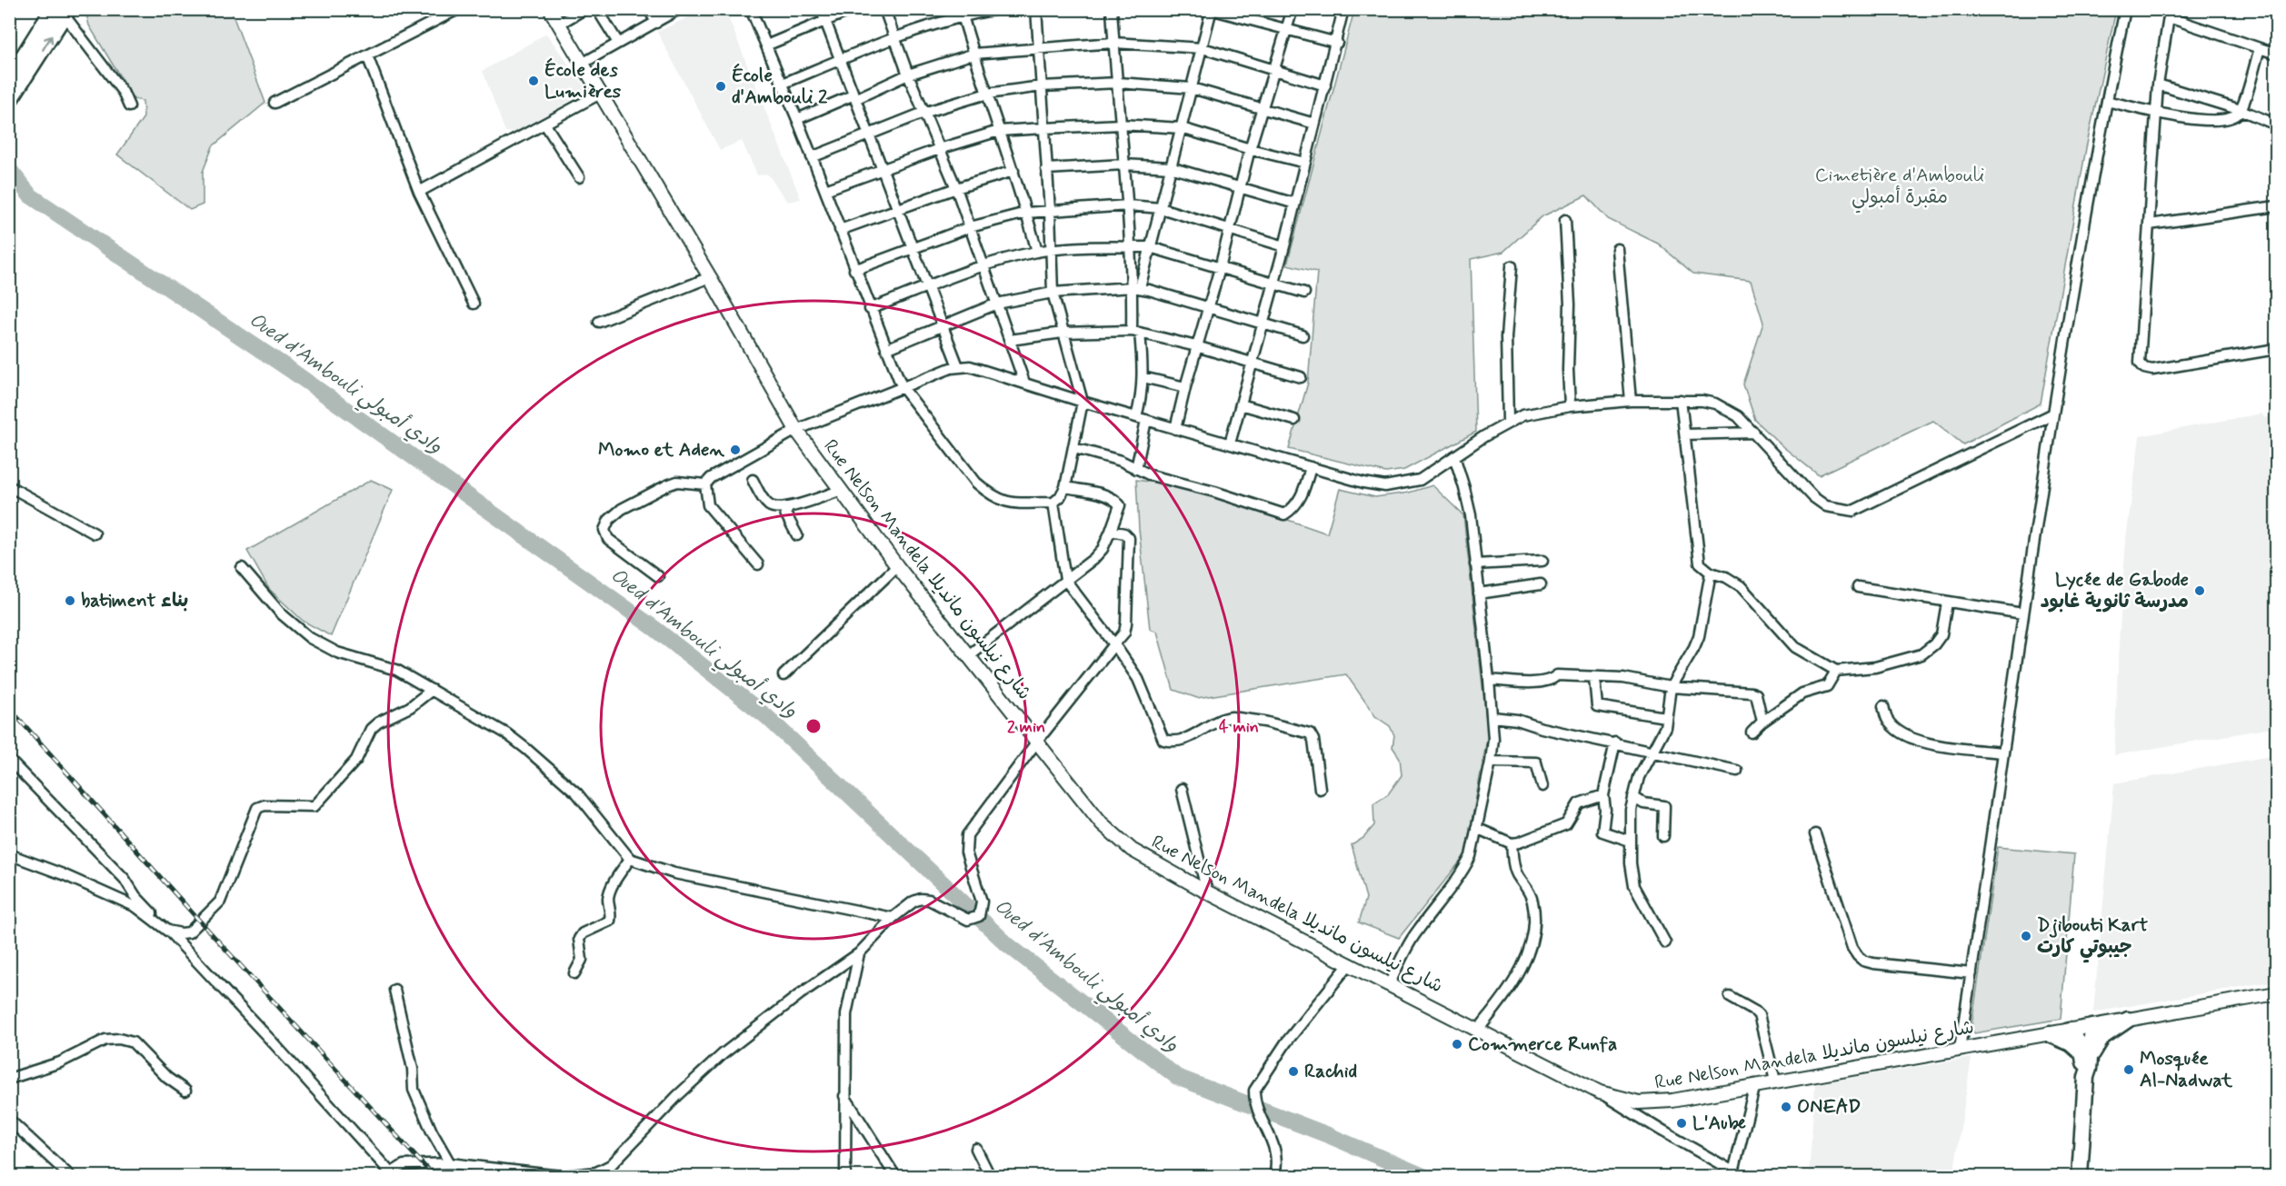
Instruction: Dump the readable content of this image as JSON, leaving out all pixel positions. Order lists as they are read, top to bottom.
{
  "streets": {
    "main road": ["Rue Nelson Mandela شارع نيلسون مانديلا"]
  },
  "water": ["Oued d'Ambouli وادي أمبولي"],
  "parks": ["Cimetière d'Ambouli مقبرة أمبولي"],
  "places": [
    "École des Lumières",
    "École d'Ambouli 2",
    "Momo et Aden",
    "Lycée de Gabode مدرسة ثانوية غابود",
    "batiment بناء",
    "Djibouti Kart جيبوتي كارت",
    "Commerce Runfa",
    "Mosquée Al-Nadwat",
    "Rachid",
    "ONEAD",
    "L'Aube"
  ],
  "rings": ["2 min", "4 min"]
}
